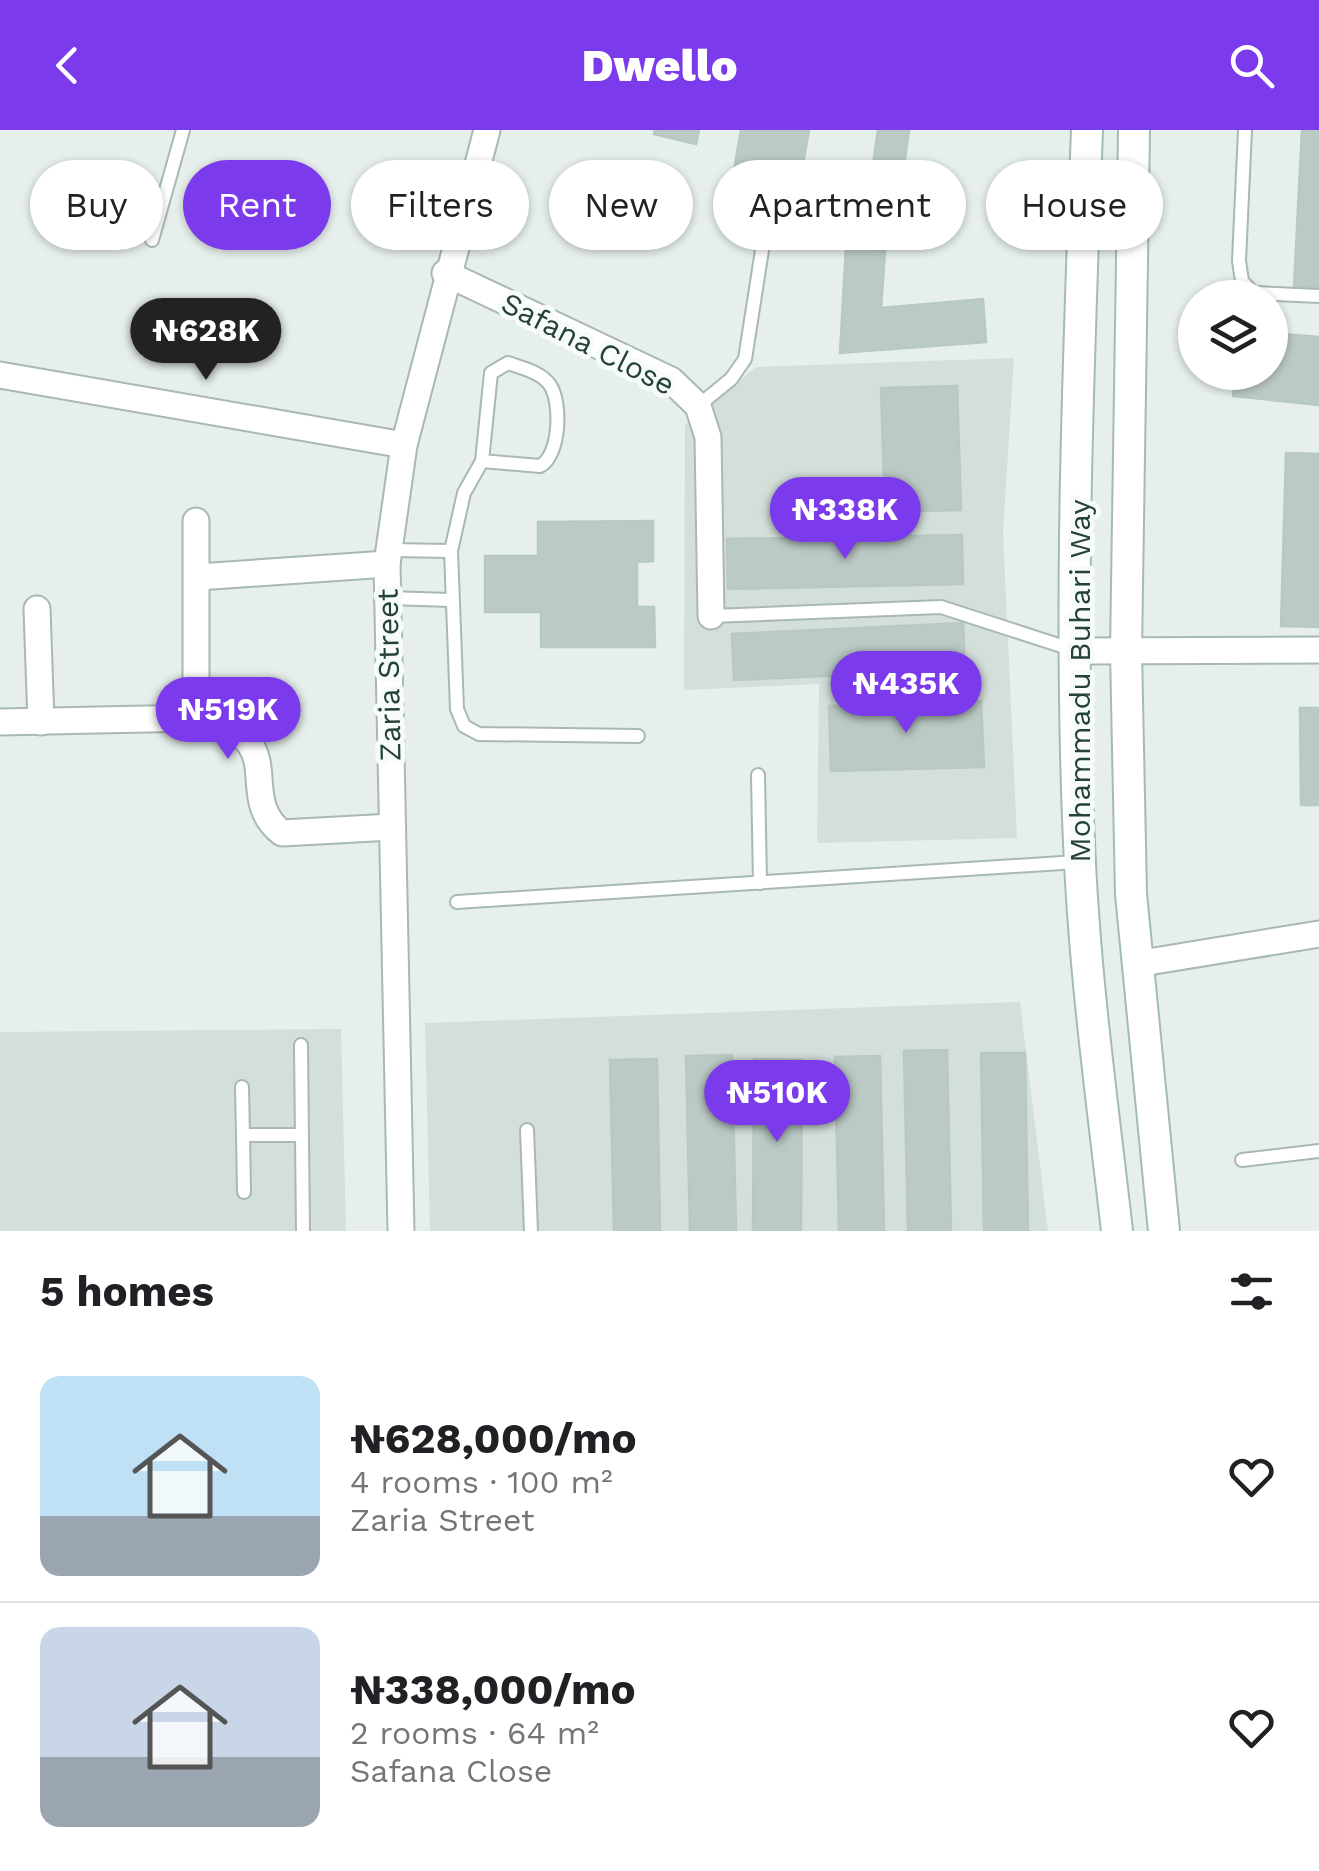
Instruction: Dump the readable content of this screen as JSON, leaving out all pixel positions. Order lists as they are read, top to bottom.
{
  "streets": {
    "main road": ["Mohammadu Buhari Way"],
    "street": ["Safana Close", "Zaria Street"]
  },
  "crossings": [
    ["Safana Close", "Zaria Street"]
  ],
  "page": {
    "header": "Dwello",
    "chip": [
      "Buy",
      "Rent",
      "Filters",
      "New",
      "Apartment",
      "House"
    ],
    "price": [
      "₦628K",
      "₦338K",
      "₦435K",
      "₦519K",
      "₦510K"
    ],
    "heading": "5 homes",
    "list": [
      {
        "name": "₦628,000/mo",
        "note": "4 rooms · 100 m² · Zaria Street"
      },
      {
        "name": "₦338,000/mo",
        "note": "2 rooms · 64 m² · Safana Close"
      }
    ]
  }
}
